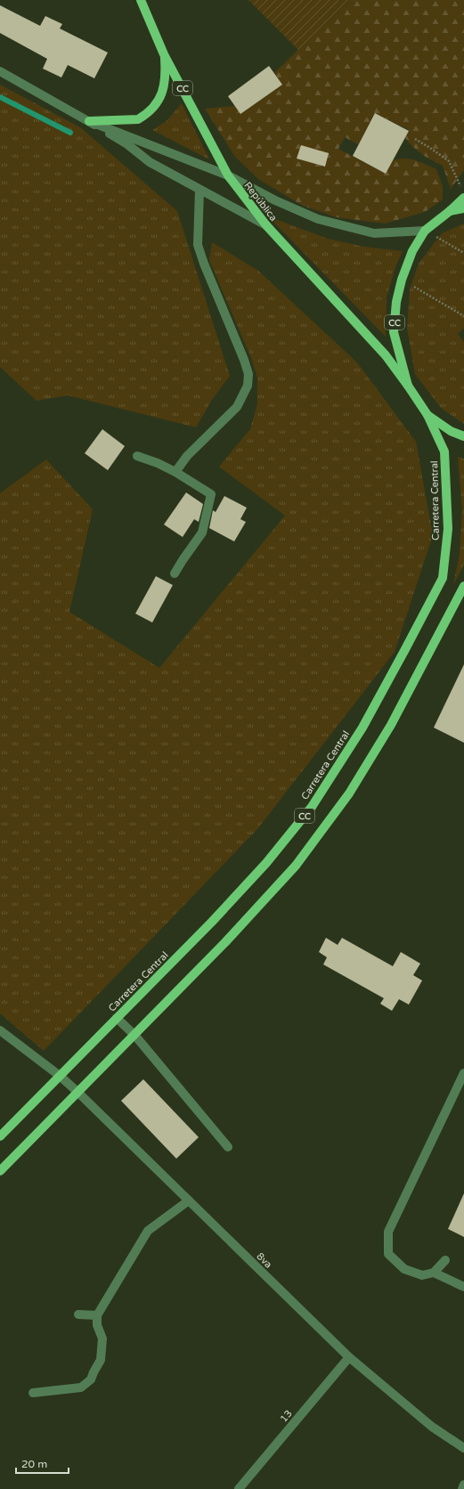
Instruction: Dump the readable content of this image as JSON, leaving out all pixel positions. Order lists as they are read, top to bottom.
{
  "streets": {
    "main road": ["CC", "República", "Carretera Central"],
    "street": ["8va", "13"]
  },
  "crossings": [
    ["CC", "República"],
    ["CC", "Carretera Central"],
    ["CC", "8va"],
    ["Carretera Central", "8va"],
    ["8va", "13"]
  ],
  "scale_bar": "20 m"
}
